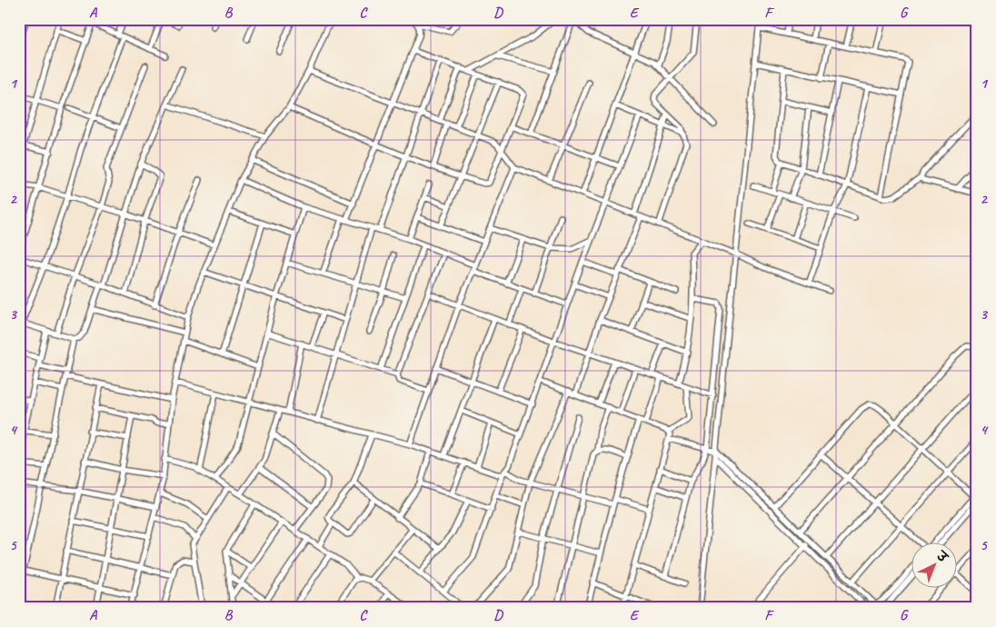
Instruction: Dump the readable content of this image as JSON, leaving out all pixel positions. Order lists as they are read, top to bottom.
{
  "north": "top right",
  "grid": {
    "columns": [
      "A",
      "B",
      "C",
      "D",
      "E",
      "F",
      "G"
    ],
    "rows": [
      "1",
      "2",
      "3",
      "4",
      "5"
    ]
  }
}
